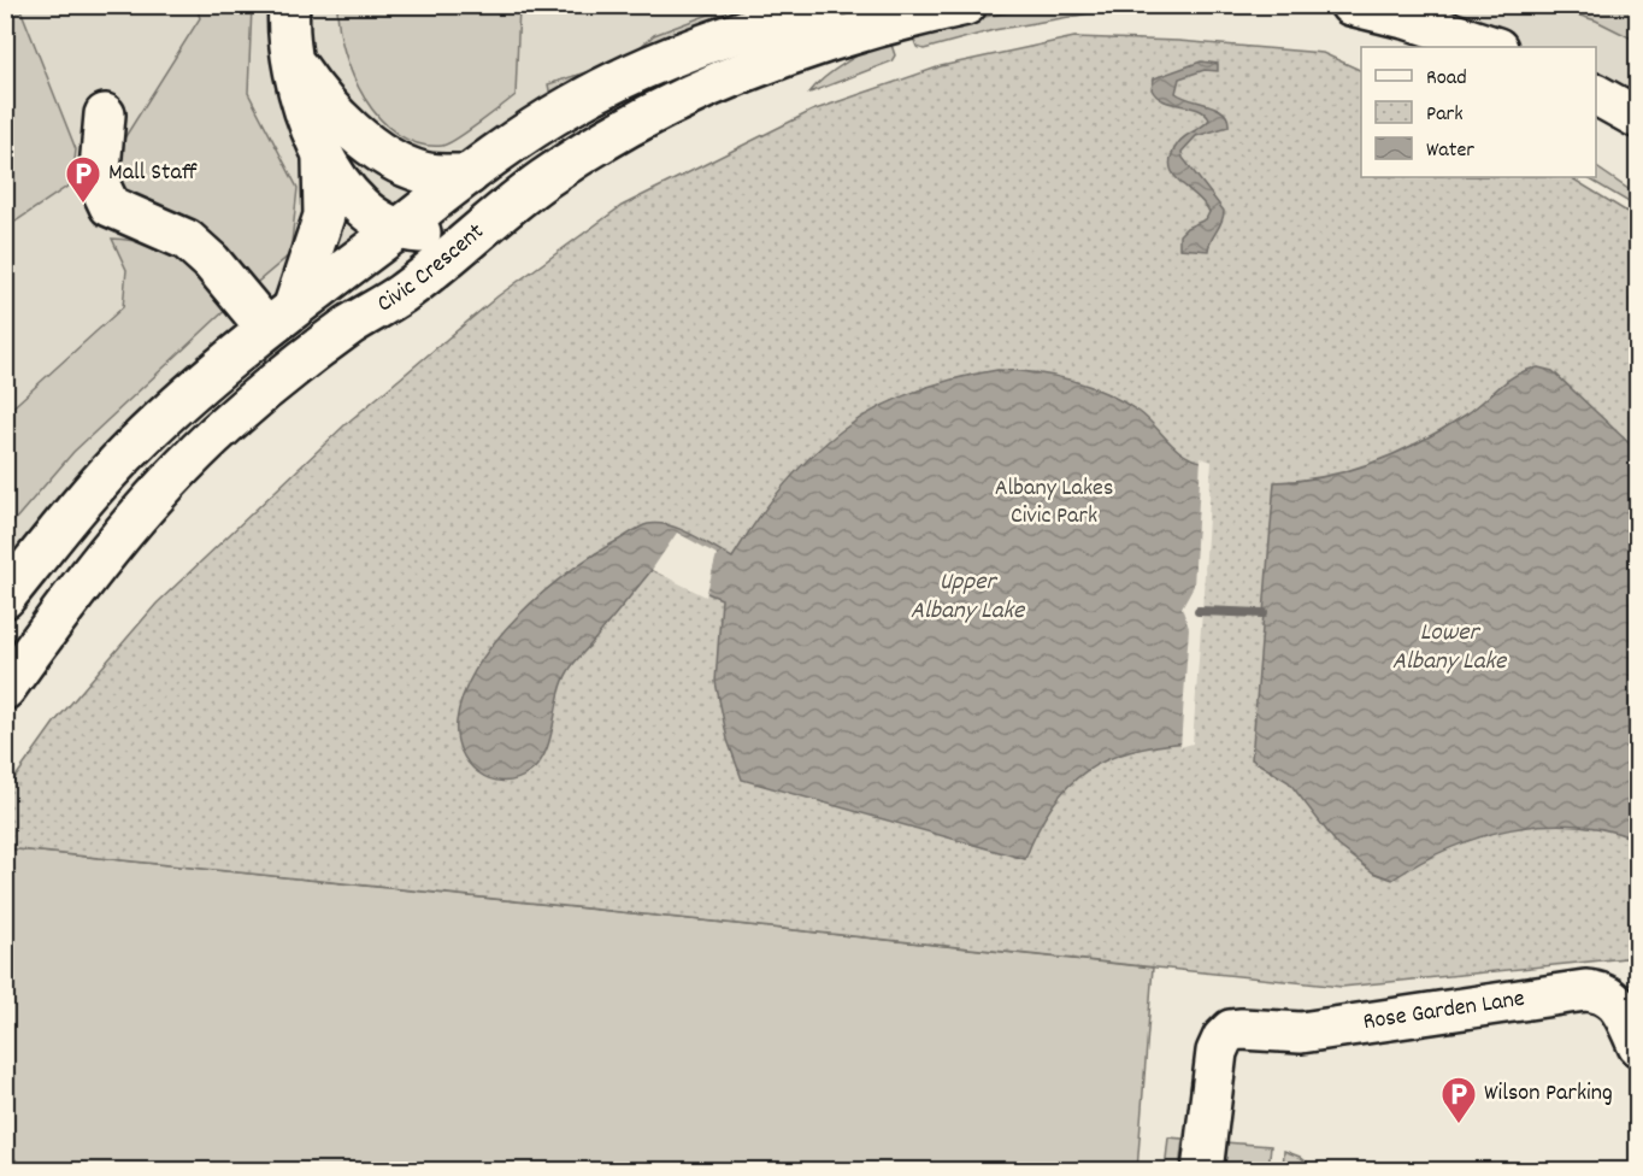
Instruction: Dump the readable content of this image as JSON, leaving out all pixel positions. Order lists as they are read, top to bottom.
{
  "streets": {
    "street": ["Civic Crescent", "Rose Garden Lane"]
  },
  "water": ["Upper Albany Lake", "Lower Albany Lake"],
  "parks": ["Albany Lakes Civic Park"],
  "places": {
    "parking": ["Mall Staff", "Wilson Parking"]
  },
  "legend": ["Road", "Park", "Water"]
}
